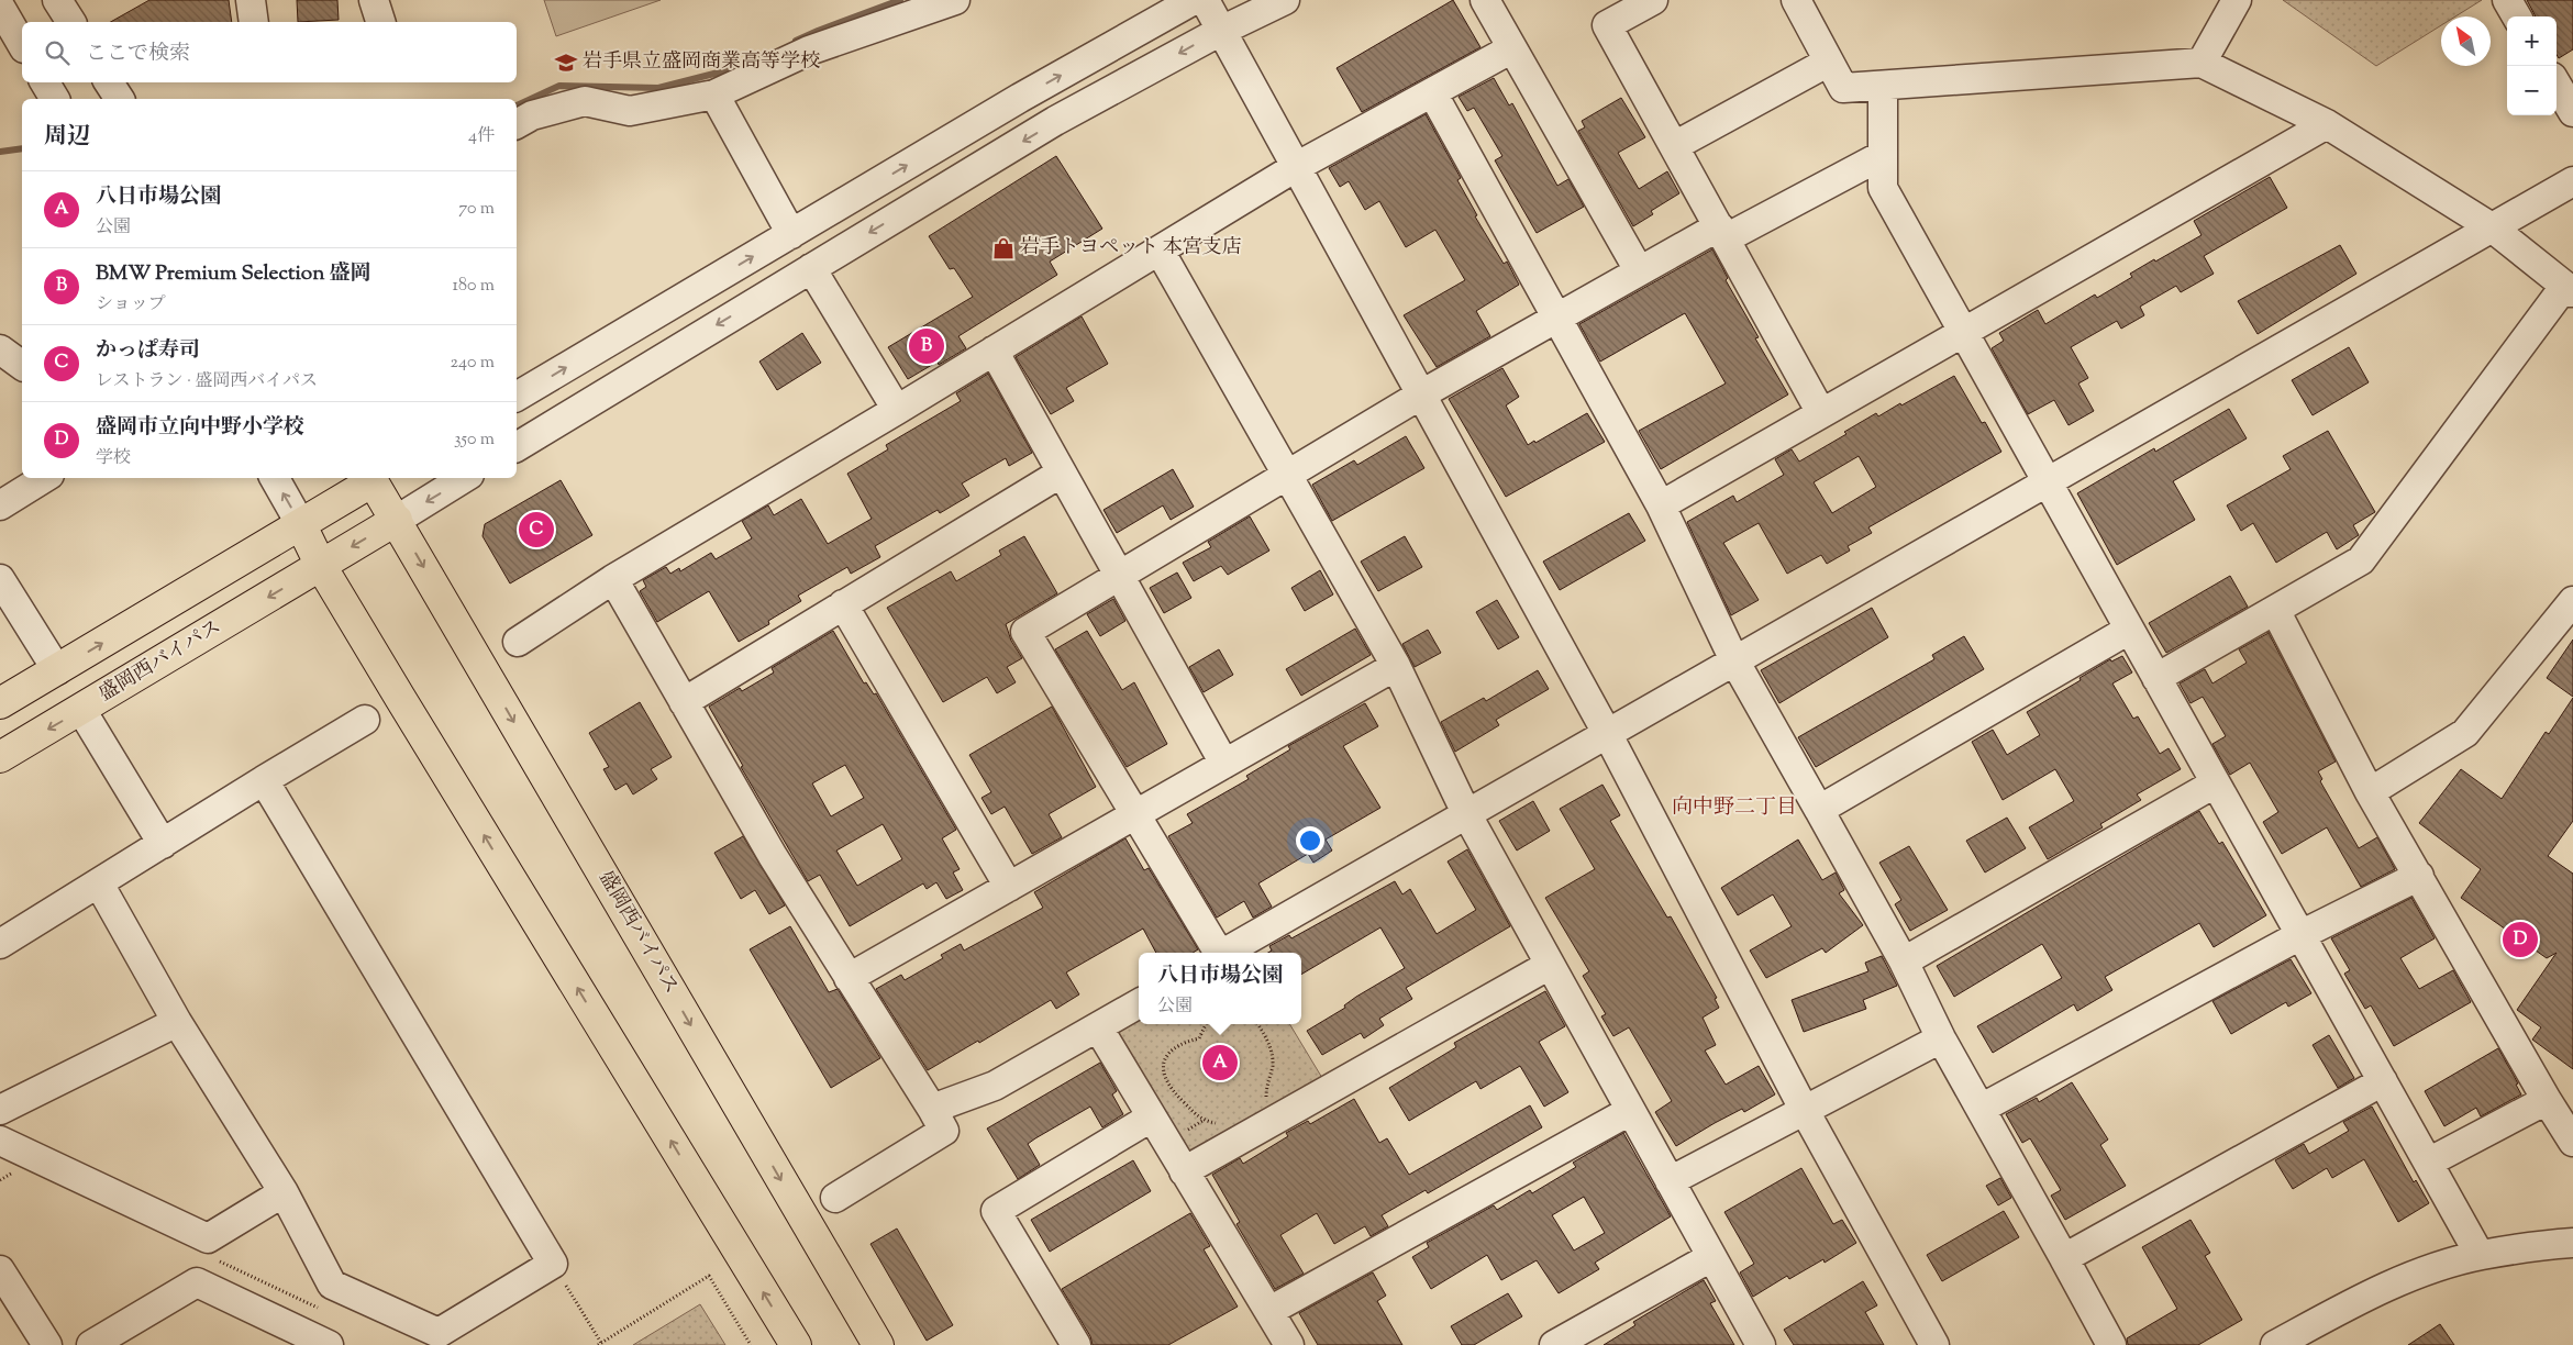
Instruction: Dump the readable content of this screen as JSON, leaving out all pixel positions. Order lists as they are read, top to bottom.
{
  "streets": {
    "highway": ["盛岡西バイパス"]
  },
  "districts": ["向中野二丁目"],
  "places": {
    "school or university": ["岩手県立盛岡商業高等学校"],
    "shop": ["岩手トヨペット 本宮支店"]
  },
  "north": "top left",
  "page": {
    "map_buttons": ["+", "−"],
    "search": "ここで検索",
    "heading": ["周辺", "4件"],
    "list": [
      {
        "mark": "A",
        "name": "八日市場公園",
        "note": "公園",
        "value": "70 m"
      },
      {
        "mark": "B",
        "name": "BMW Premium Selection 盛岡",
        "note": "ショップ",
        "value": "180 m"
      },
      {
        "mark": "C",
        "name": "かっぱ寿司",
        "note": "レストラン · 盛岡西バイパス",
        "value": "240 m"
      },
      {
        "mark": "D",
        "name": "盛岡市立向中野小学校",
        "note": "学校",
        "value": "350 m"
      }
    ],
    "pins": [
      "B",
      "C",
      "D",
      "A"
    ],
    "popup": ["八日市場公園", "公園"]
  }
}
